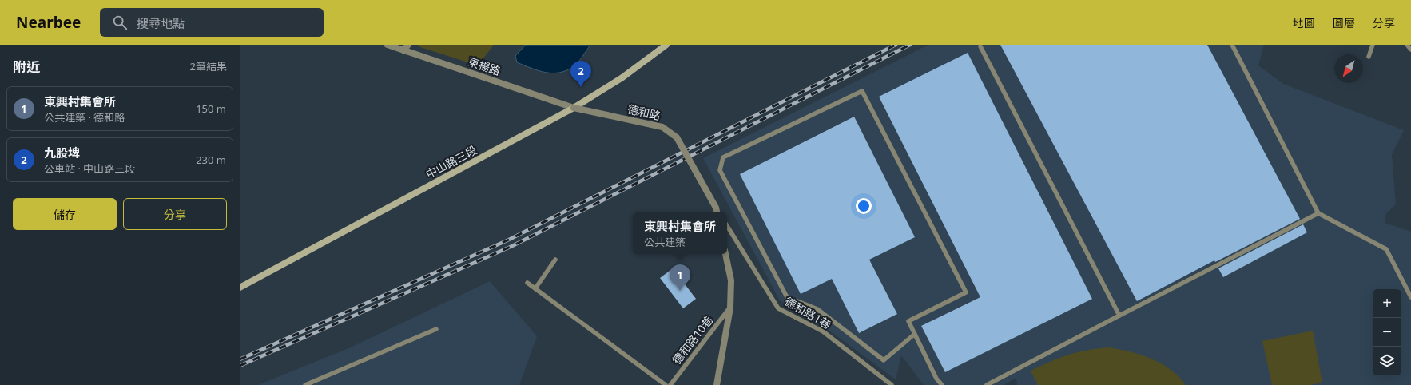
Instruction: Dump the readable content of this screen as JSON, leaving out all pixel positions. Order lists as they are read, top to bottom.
{
  "streets": {
    "street": ["東楊路", "德和路", "中山路三段"],
    "lane": ["德和路1巷", "德和路10巷"]
  },
  "crossings": [
    ["東楊路", "德和路"],
    ["東楊路", "中山路三段"],
    ["德和路", "中山路三段"]
  ],
  "north": "bottom left",
  "page": {
    "header": "Nearbee",
    "search": "搜尋地點",
    "nav": ["地圖", "圖層", "分享"],
    "heading": ["附近", "2筆結果"],
    "pins": ["2", "1"],
    "list": [
      {
        "mark": "1",
        "name": "東興村集會所",
        "note": "公共建築 · 德和路",
        "value": "150 m"
      },
      {
        "mark": "2",
        "name": "九股埤",
        "note": "公車站 · 中山路三段",
        "value": "230 m"
      }
    ],
    "buttons": ["儲存", "分享"],
    "popup": ["東興村集會所", "公共建築"],
    "map_buttons": ["+", "−"]
  }
}
